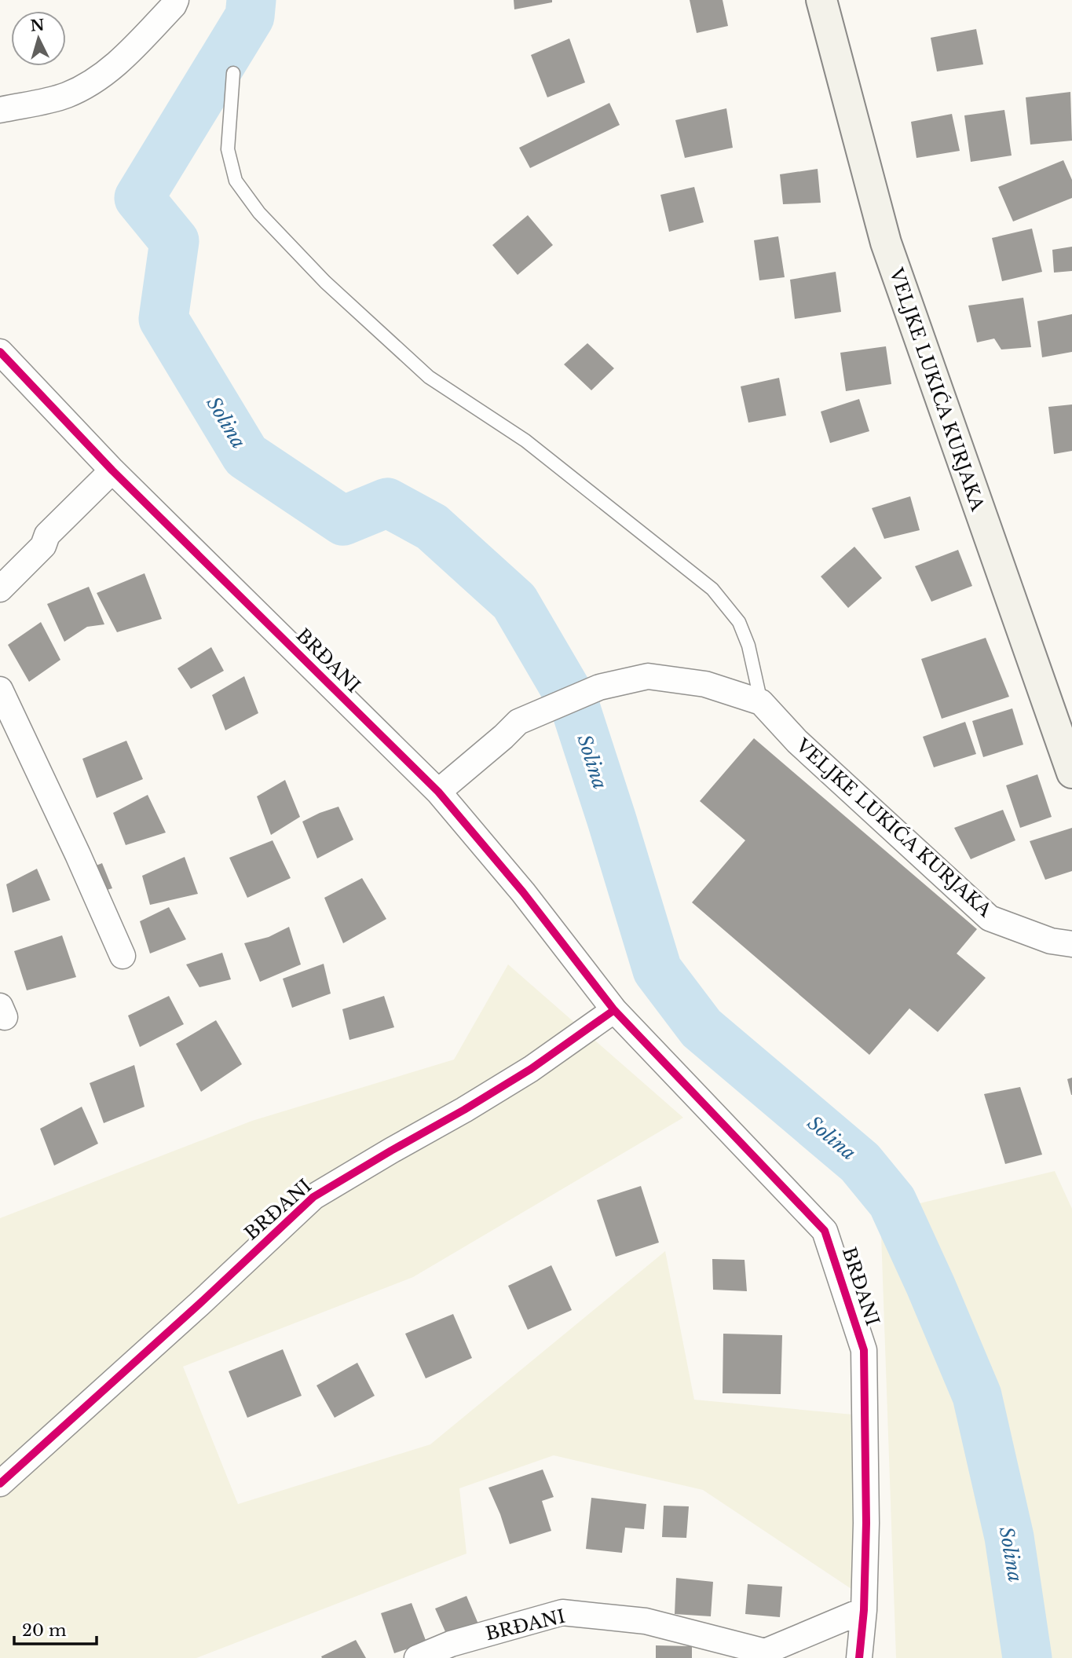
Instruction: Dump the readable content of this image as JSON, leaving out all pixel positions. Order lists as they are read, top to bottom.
{
  "streets": {
    "main road": ["VELJKE LUKIĆA KURJAKA"],
    "street": ["BRĐANI"]
  },
  "crossings": [
    ["VELJKE LUKIĆA KURJAKA", "BRĐANI"]
  ],
  "water": ["Solina"],
  "scale_bar": "20 m",
  "north": "top"
}
